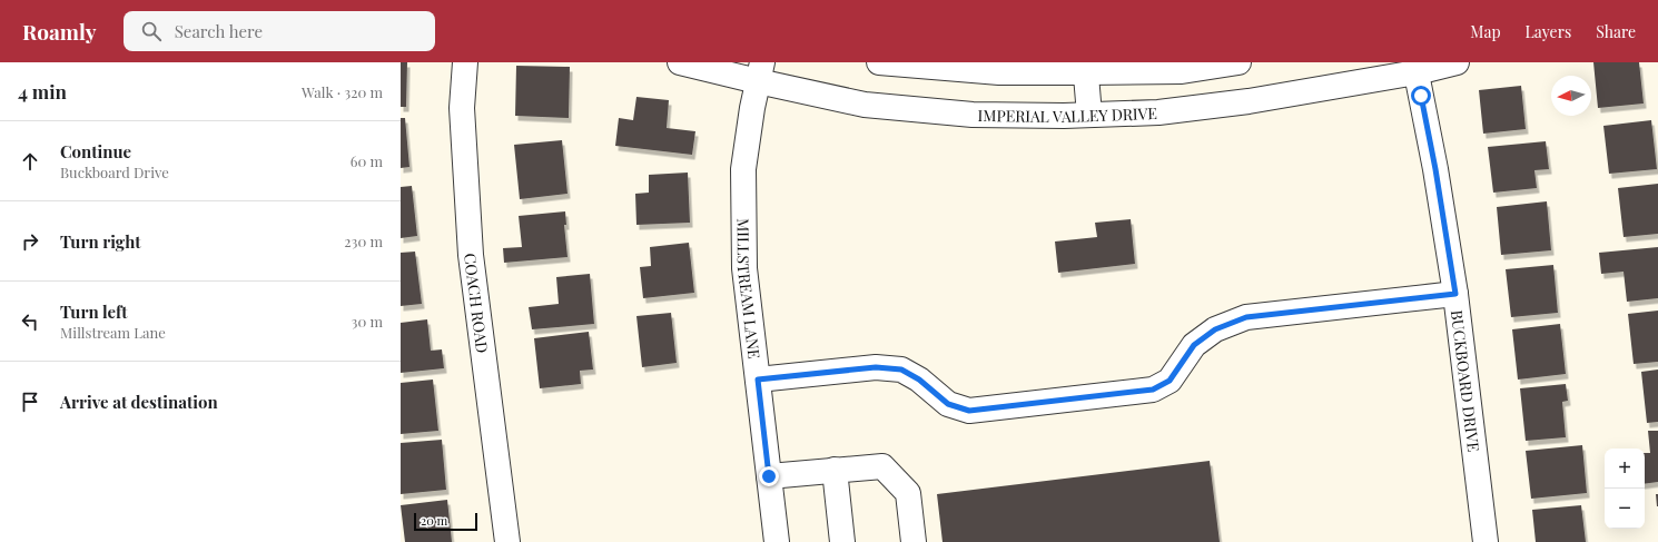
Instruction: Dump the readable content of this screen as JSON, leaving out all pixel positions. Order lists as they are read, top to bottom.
{
  "streets": {
    "street": [
      "IMPERIAL VALLEY DRIVE",
      "MILLSTREAM LANE",
      "COACH ROAD",
      "BUCKBOARD DRIVE"
    ]
  },
  "crossings": [
    ["IMPERIAL VALLEY DRIVE", "MILLSTREAM LANE"],
    ["IMPERIAL VALLEY DRIVE", "BUCKBOARD DRIVE"]
  ],
  "scale_bar": "20 m",
  "north": "left",
  "page": {
    "header": "Roamly",
    "search": "Search here",
    "nav": ["Map", "Layers", "Share"],
    "heading": ["4 min", "Walk · 320 m"],
    "list": [
      ["Continue", "Buckboard Drive", "60 m"],
      ["Turn right", "230 m"],
      ["Turn left", "Millstream Lane", "30 m"],
      "Arrive at destination"
    ],
    "map_buttons": ["+", "−"],
    "scale": "20 m"
  }
}
